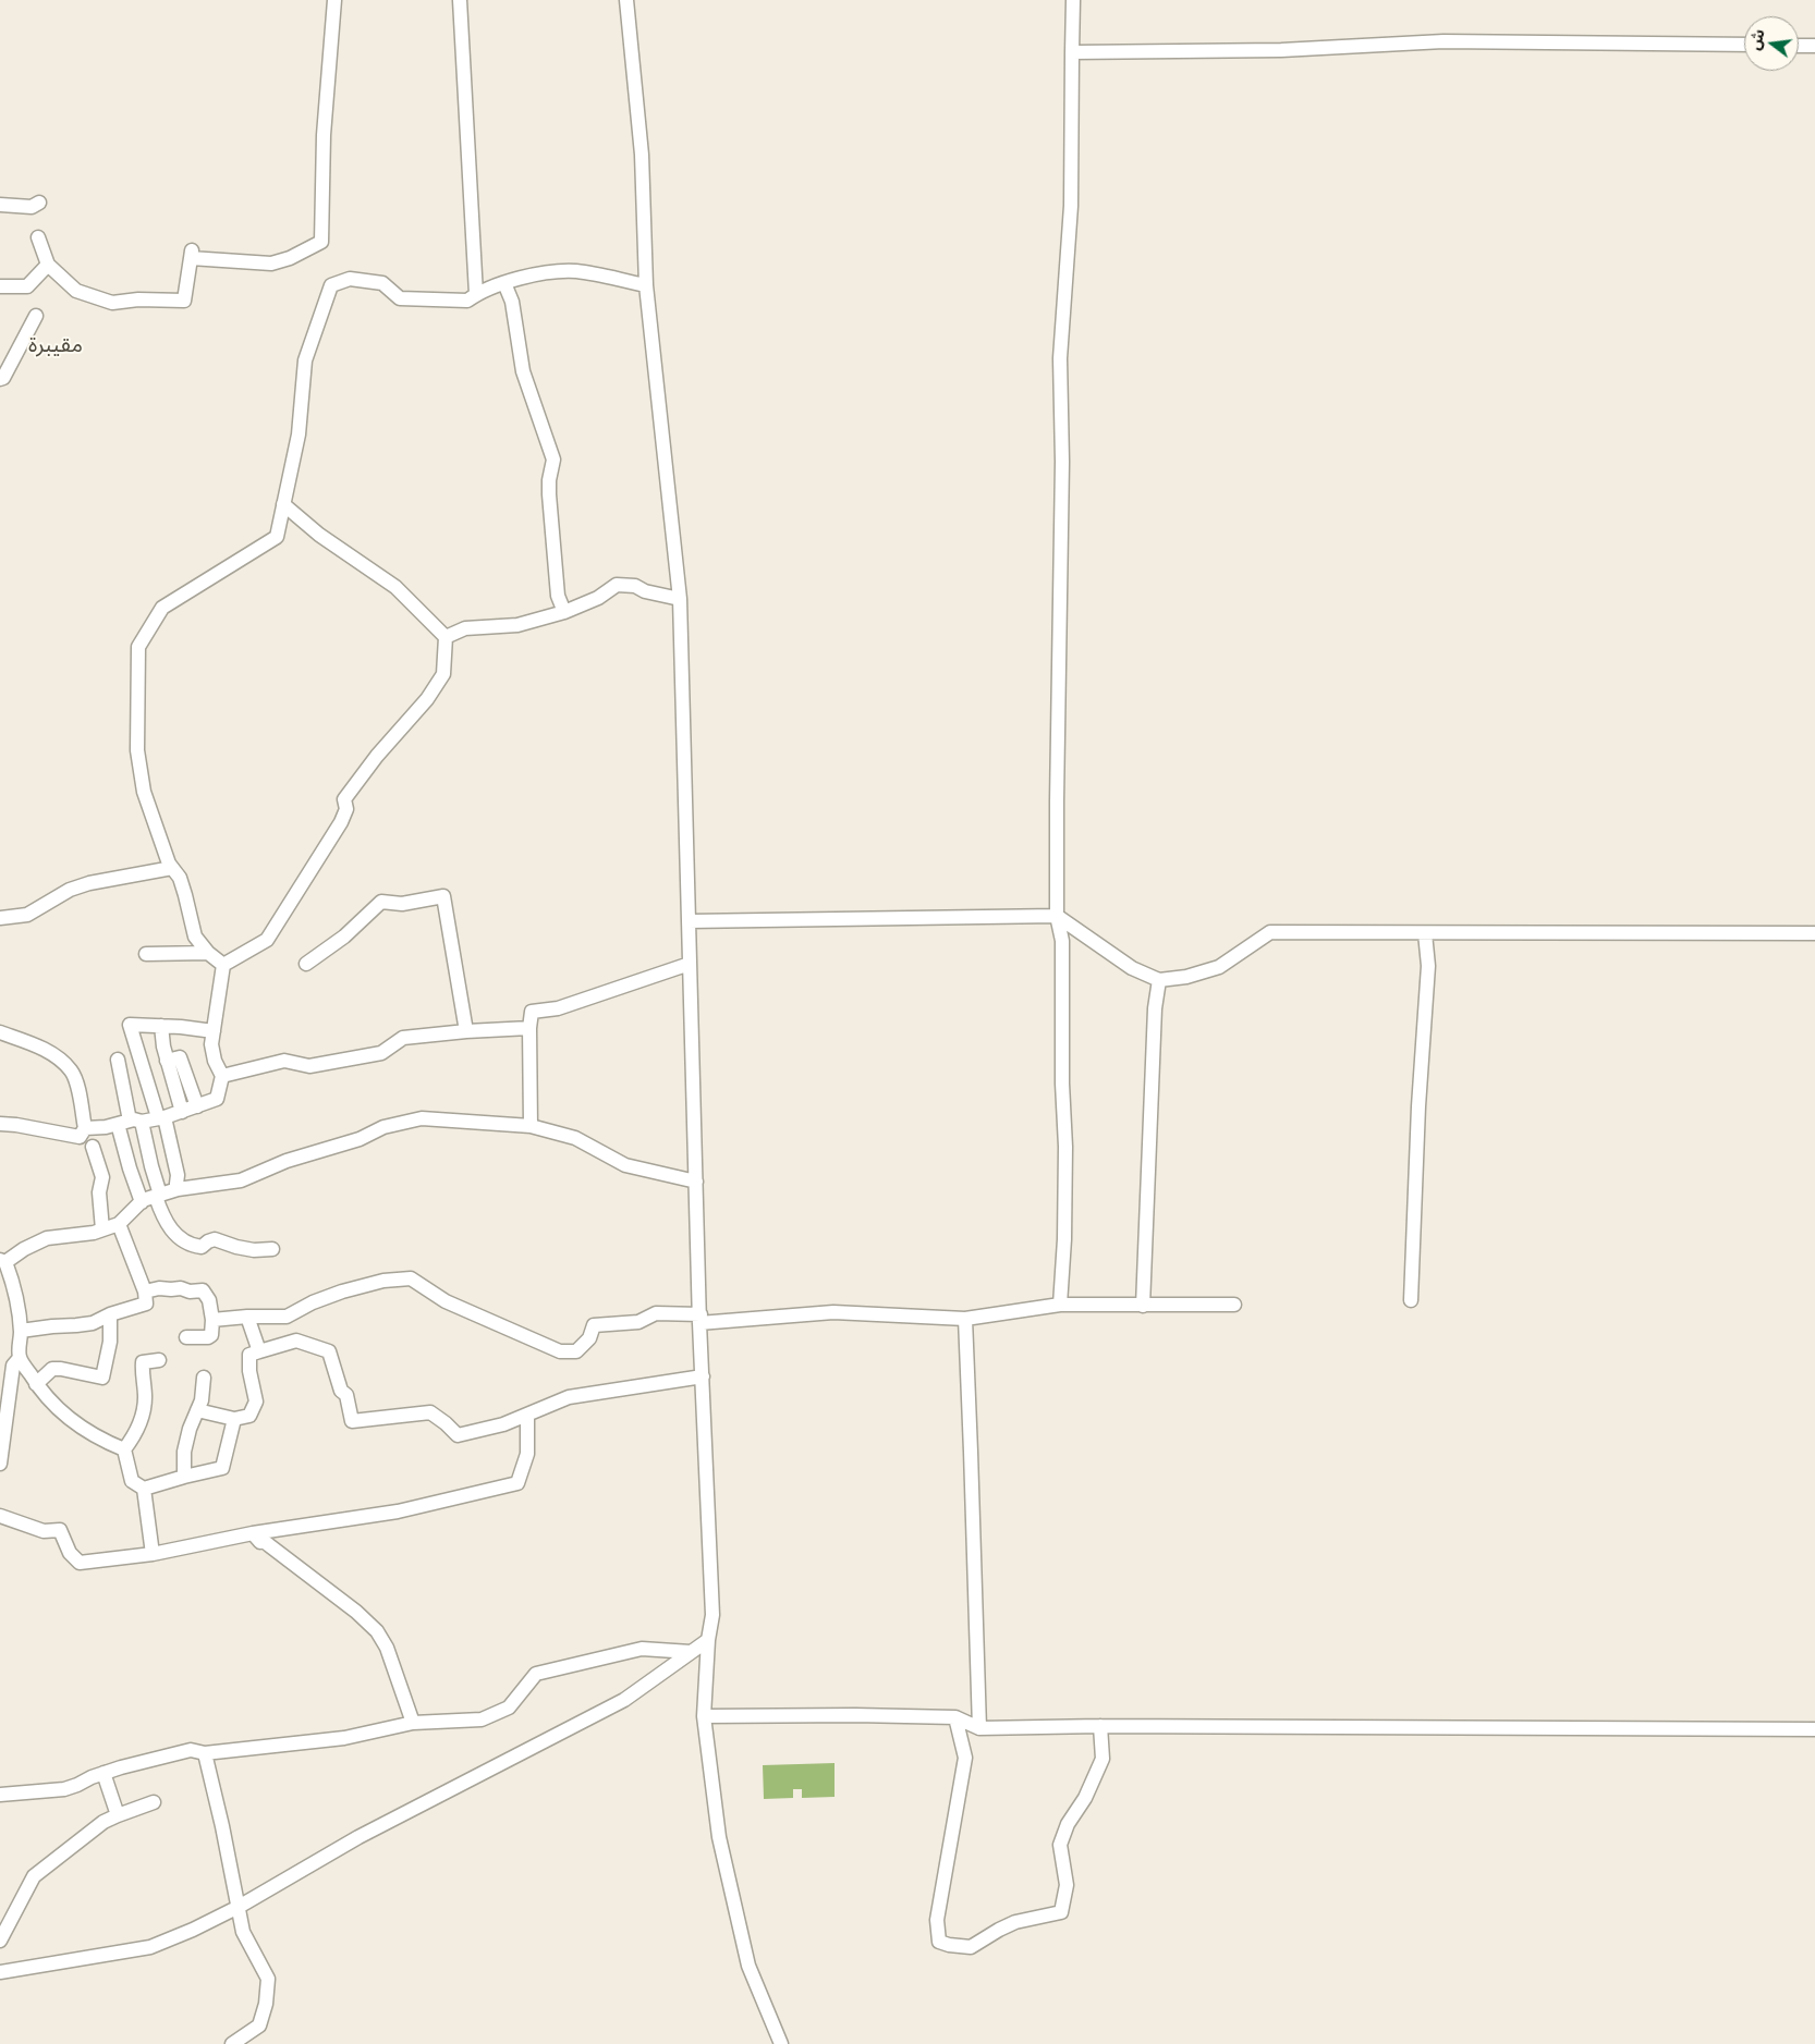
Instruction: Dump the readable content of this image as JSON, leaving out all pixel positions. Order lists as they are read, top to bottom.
{
  "districts": ["مقيبرة"],
  "north": "left"
}
